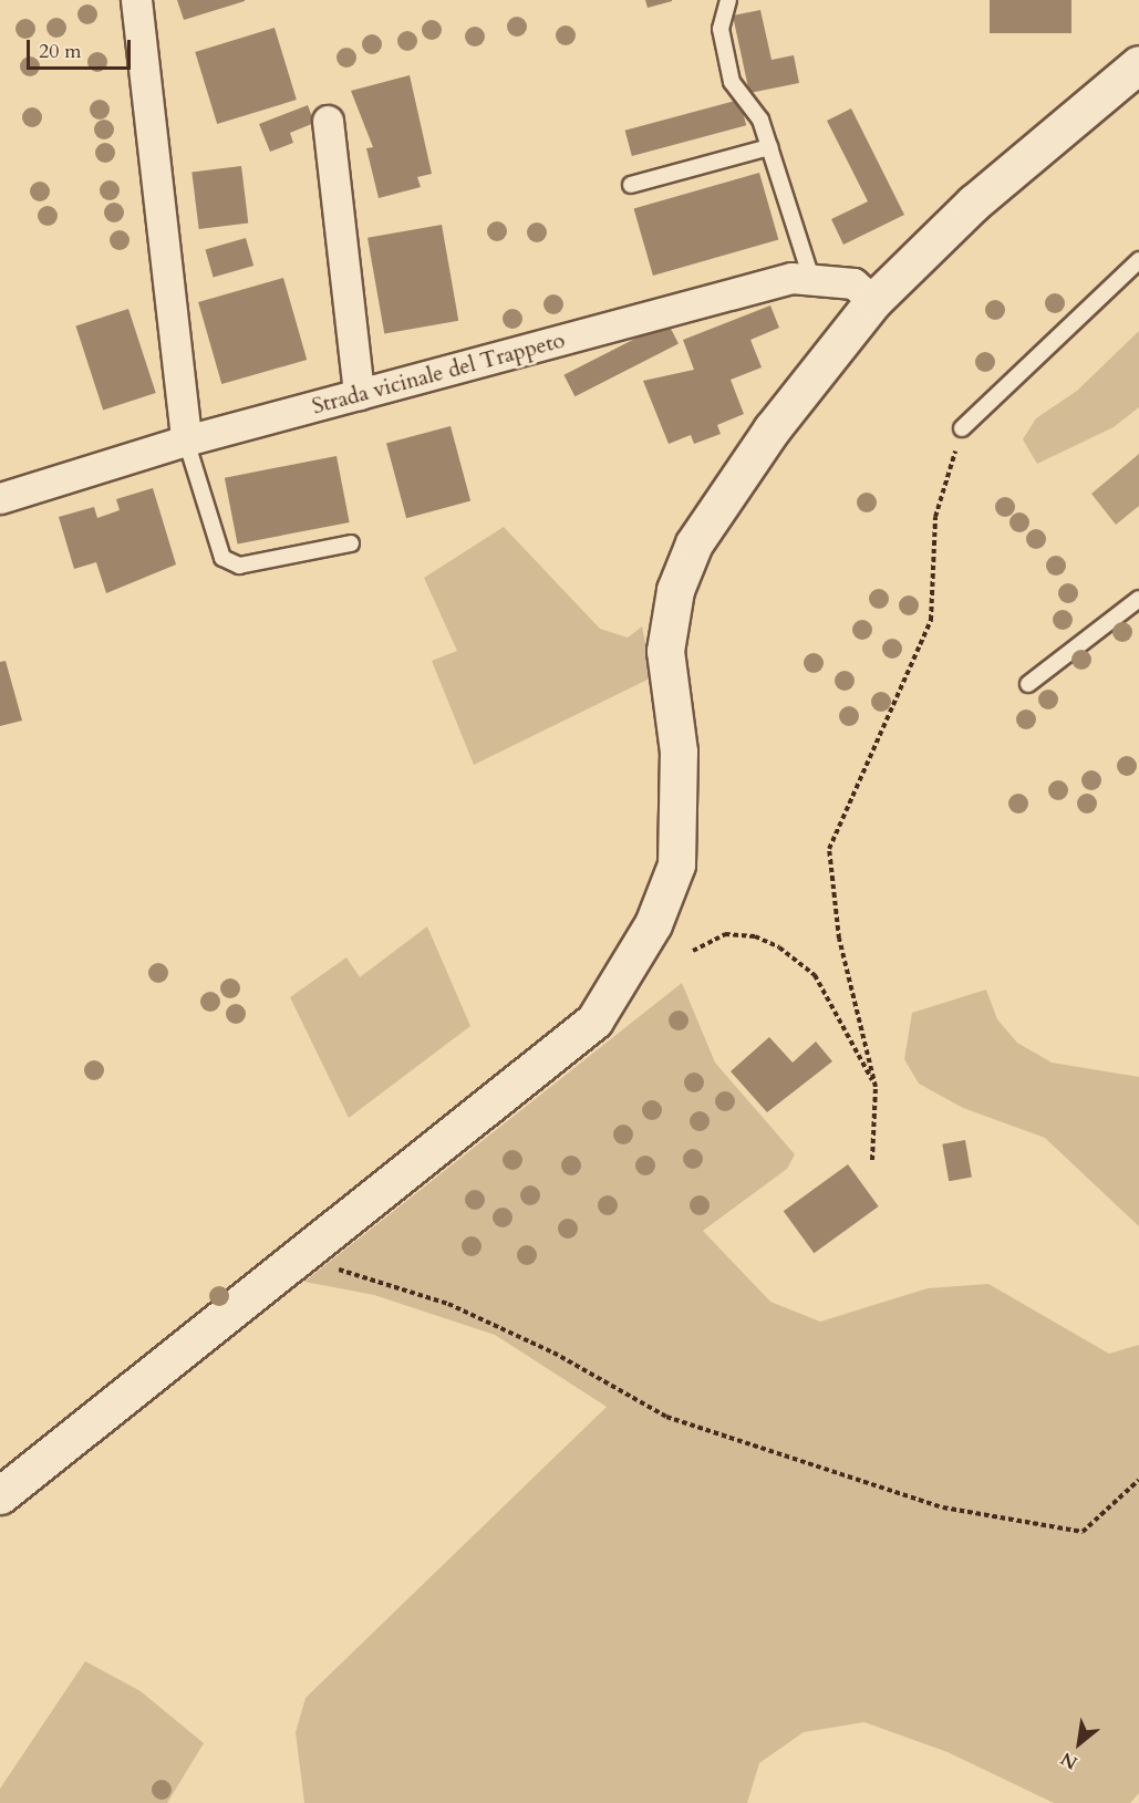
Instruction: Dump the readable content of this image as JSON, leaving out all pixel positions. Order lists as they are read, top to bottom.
{
  "streets": {
    "street": ["Strada vicinale del Trappeto"]
  },
  "scale_bar": "20 m",
  "north": "bottom left"
}
